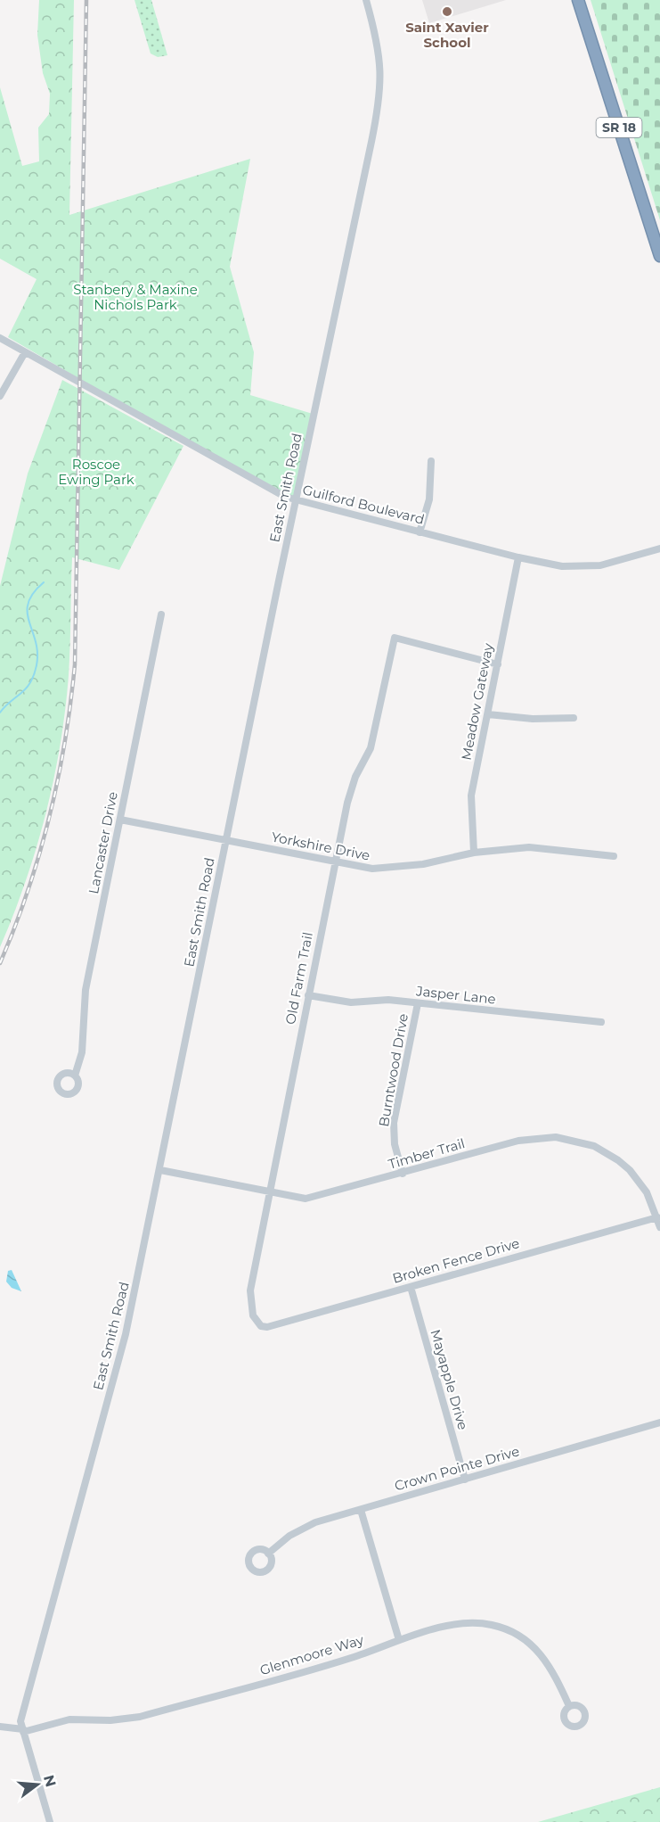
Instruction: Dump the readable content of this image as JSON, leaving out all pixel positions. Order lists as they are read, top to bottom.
{
  "streets": {
    "highway": ["SR 18"],
    "street": [
      "East Smith Road",
      "Guilford Boulevard",
      "Meadow Gateway",
      "Lancaster Drive",
      "Yorkshire Drive",
      "Old Farm Trail",
      "Jasper Lane",
      "Burntwood Drive",
      "Timber Trail",
      "Broken Fence Drive",
      "Mayapple Drive",
      "Crown Pointe Drive",
      "Glenmoore Way"
    ]
  },
  "crossings": [
    ["East Smith Road", "Guilford Boulevard"],
    ["East Smith Road", "Yorkshire Drive"],
    ["East Smith Road", "Timber Trail"],
    ["East Smith Road", "Glenmoore Way"],
    ["Guilford Boulevard", "Meadow Gateway"],
    ["Meadow Gateway", "Yorkshire Drive"],
    ["Meadow Gateway", "Old Farm Trail"],
    ["Lancaster Drive", "Yorkshire Drive"],
    ["Yorkshire Drive", "Old Farm Trail"],
    ["Old Farm Trail", "Jasper Lane"],
    ["Old Farm Trail", "Timber Trail"],
    ["Old Farm Trail", "Broken Fence Drive"],
    ["Jasper Lane", "Burntwood Drive"],
    ["Burntwood Drive", "Timber Trail"],
    ["Timber Trail", "Broken Fence Drive"],
    ["Broken Fence Drive", "Mayapple Drive"],
    ["Mayapple Drive", "Crown Pointe Drive"]
  ],
  "parks": ["Stanbery & Maxine Nichols Park", "Roscoe Ewing Park"],
  "places": ["Saint Xavier School"],
  "north": "right"
}
